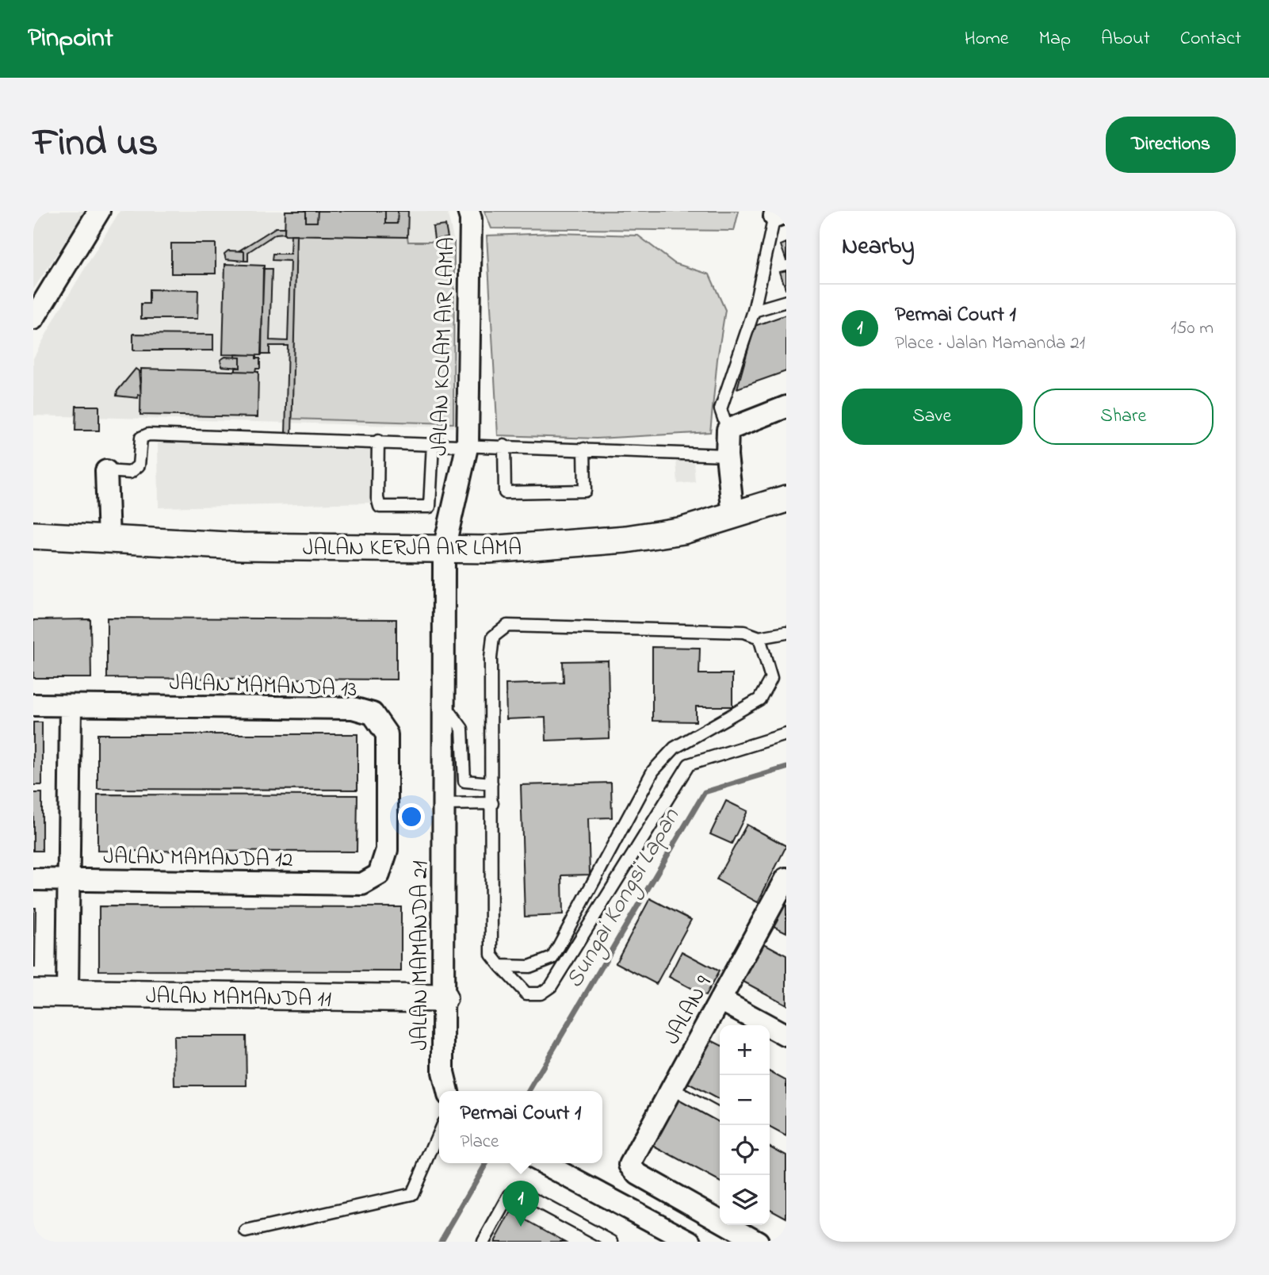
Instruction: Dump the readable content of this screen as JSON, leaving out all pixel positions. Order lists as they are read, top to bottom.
{
  "streets": {
    "street": [
      "JALAN KOLAM AIR LAMA",
      "JALAN KERJA AIR LAMA",
      "JALAN MAMANDA 13",
      "JALAN MAMANDA 12",
      "JALAN MAMANDA 21",
      "JALAN MAMANDA 11",
      "JALAN 9"
    ]
  },
  "crossings": [
    ["JALAN KOLAM AIR LAMA", "JALAN KERJA AIR LAMA"],
    ["JALAN KOLAM AIR LAMA", "JALAN MAMANDA 21"],
    ["JALAN KERJA AIR LAMA", "JALAN MAMANDA 21"],
    ["JALAN MAMANDA 13", "JALAN MAMANDA 12"],
    ["JALAN MAMANDA 21", "JALAN MAMANDA 11"]
  ],
  "water": ["Sungai Kongsi Lapan"],
  "page": {
    "header": "Pinpoint",
    "nav": [
      "Home",
      "Map",
      "About",
      "Contact"
    ],
    "title": "Find us",
    "buttons": [
      "Directions",
      ["Save", "Share"]
    ],
    "heading": "Nearby",
    "list": [
      {
        "mark": "1",
        "name": "Permai Court 1",
        "note": "Place · Jalan Mamanda 21",
        "value": "150 m"
      }
    ],
    "map_buttons": ["+", "−"],
    "popup": ["Permai Court 1", "Place"],
    "pins": "1"
  }
}
